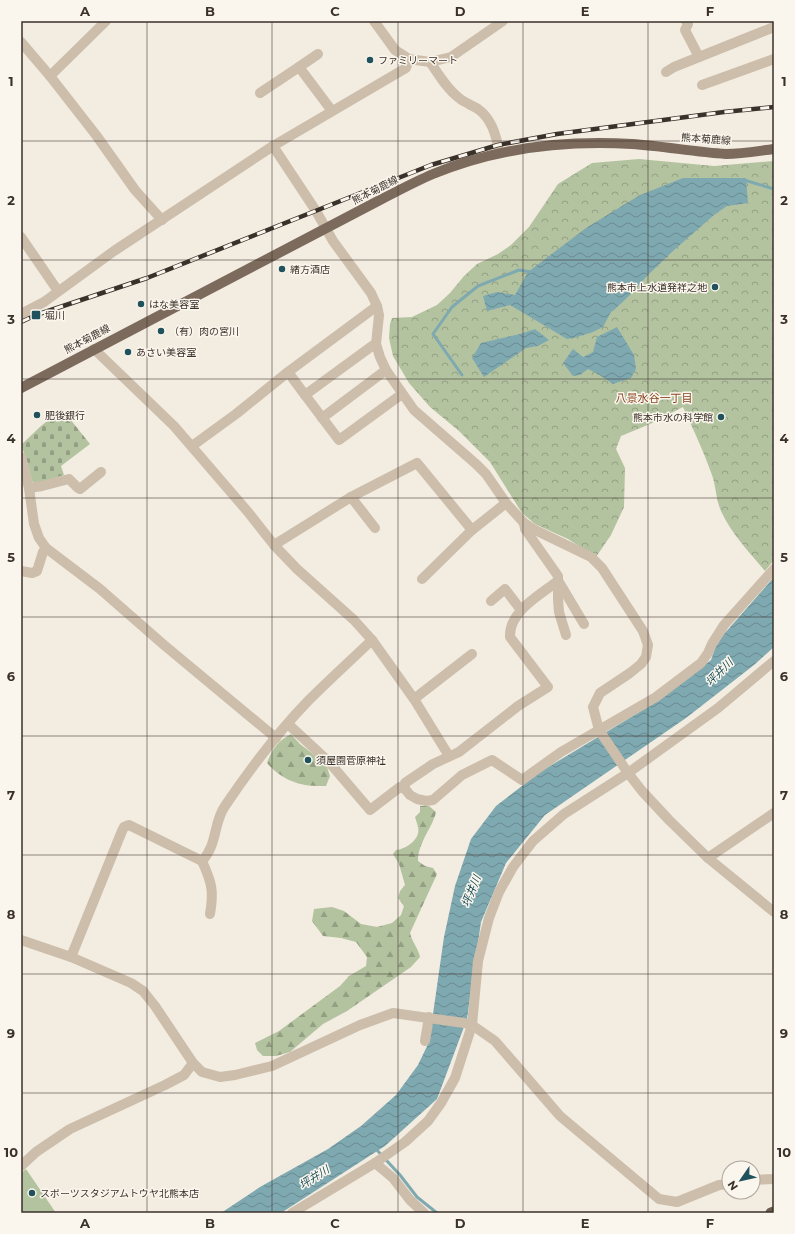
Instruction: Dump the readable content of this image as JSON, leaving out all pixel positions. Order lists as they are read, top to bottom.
{
  "streets": {
    "main road": ["熊本菊鹿線"]
  },
  "districts": ["八景水谷一丁目"],
  "water": ["坪井川"],
  "places": {
    "other": [
      "ファミリーマート",
      "緒方酒店",
      "熊本市上水道発祥之地",
      "はな美容室",
      "（有）肉の宮川",
      "あさい美容室",
      "肥後銀行",
      "熊本市水の科学館",
      "須屋園菅原神社",
      "スポーツスタジアムトウヤ北熊本店"
    ],
    "transit": ["堀川"]
  },
  "north": "bottom left",
  "grid": {
    "columns": [
      "A",
      "B",
      "C",
      "D",
      "E",
      "F"
    ],
    "rows": [
      "1",
      "2",
      "3",
      "4",
      "5",
      "6",
      "7",
      "8",
      "9",
      "10"
    ]
  }
}
